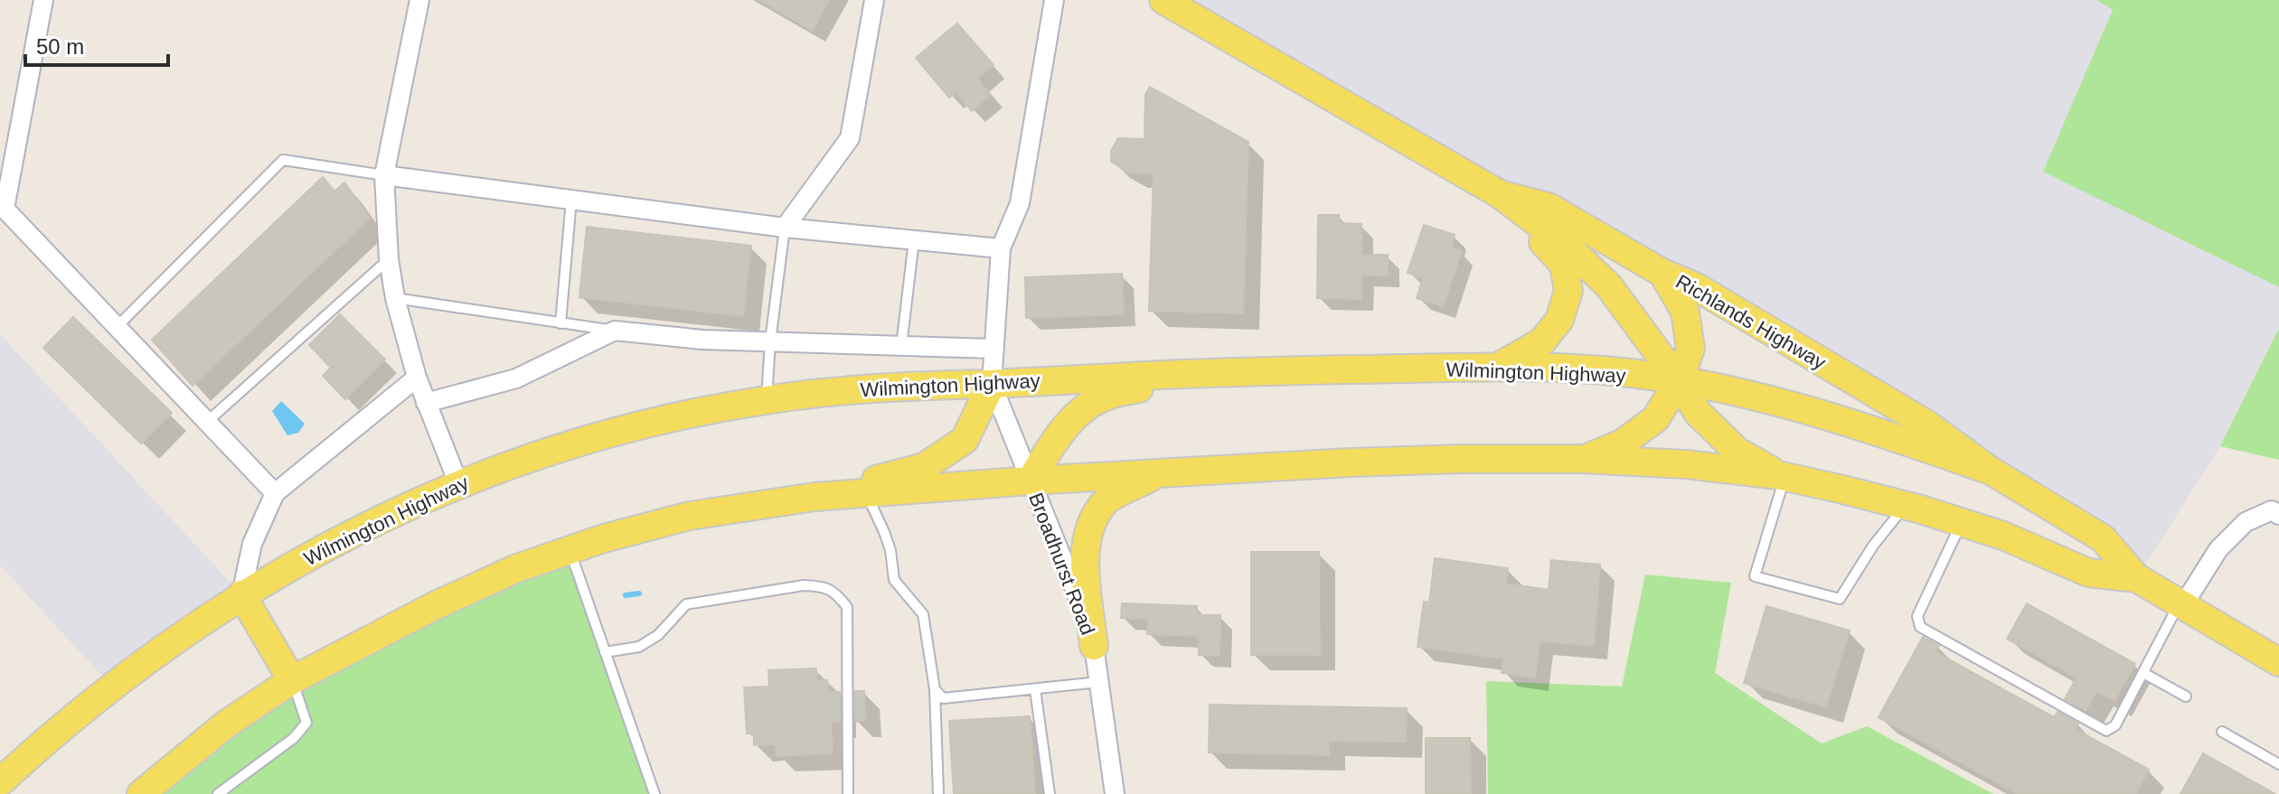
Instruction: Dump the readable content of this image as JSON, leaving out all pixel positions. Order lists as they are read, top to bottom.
{
  "streets": {
    "main road": ["Richlands Highway", "Wilmington Highway"],
    "street": ["Broadhurst Road"]
  },
  "crossings": [
    ["Richlands Highway", "Wilmington Highway"],
    ["Wilmington Highway", "Broadhurst Road"]
  ],
  "scale_bar": "50 m"
}
